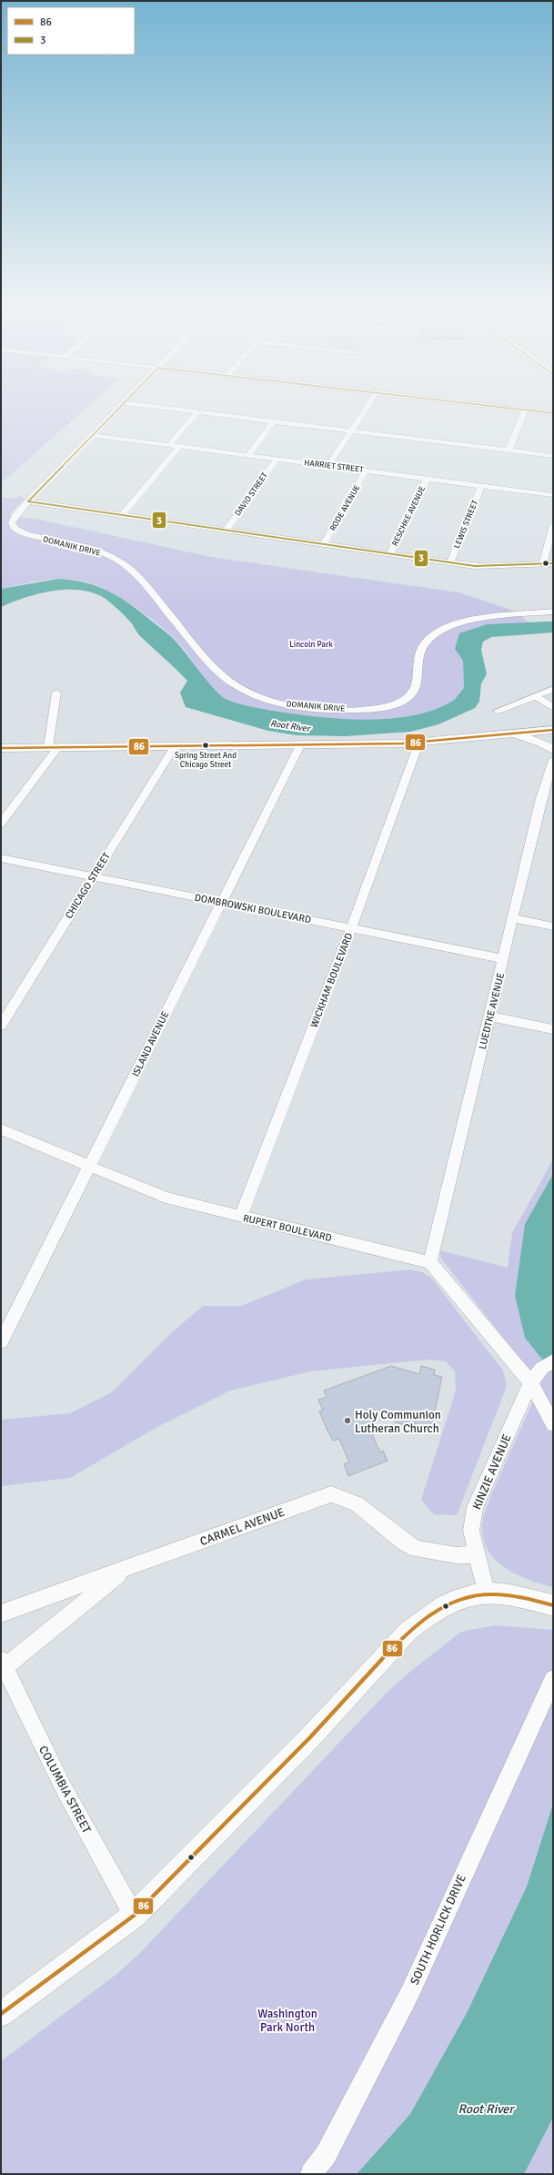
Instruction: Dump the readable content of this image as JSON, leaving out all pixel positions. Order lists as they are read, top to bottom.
{
  "streets": {
    "street": [
      "HARRIET STREET",
      "DAVID STREET",
      "RODE AVENUE",
      "RESCHKE AVENUE",
      "LEWIS STREET",
      "DOMANIK DRIVE",
      "CHICAGO STREET",
      "DOMBROWSKI BOULEVARD",
      "WICKHAM BOULEVARD",
      "LUEDTKE AVENUE",
      "ISLAND AVENUE",
      "RUPERT BOULEVARD",
      "KINZIE AVENUE",
      "CARMEL AVENUE",
      "COLUMBIA STREET",
      "SOUTH HORLICK DRIVE"
    ]
  },
  "crossings": [
    ["HARRIET STREET", "DAVID STREET"],
    ["HARRIET STREET", "RODE AVENUE"],
    ["HARRIET STREET", "RESCHKE AVENUE"],
    ["HARRIET STREET", "LEWIS STREET"],
    ["CHICAGO STREET", "DOMBROWSKI BOULEVARD"],
    ["DOMBROWSKI BOULEVARD", "WICKHAM BOULEVARD"],
    ["DOMBROWSKI BOULEVARD", "LUEDTKE AVENUE"],
    ["DOMBROWSKI BOULEVARD", "ISLAND AVENUE"],
    ["WICKHAM BOULEVARD", "RUPERT BOULEVARD"],
    ["LUEDTKE AVENUE", "RUPERT BOULEVARD"],
    ["ISLAND AVENUE", "RUPERT BOULEVARD"],
    ["KINZIE AVENUE", "CARMEL AVENUE"]
  ],
  "water": ["Root River"],
  "parks": ["Lincoln Park", "Washington Park North"],
  "places": ["Spring Street And Chicago Street", "Holy Communion Lutheran Church"],
  "lines": ["transit line 3", "transit line 86"],
  "legend": ["86", "3"]
}
